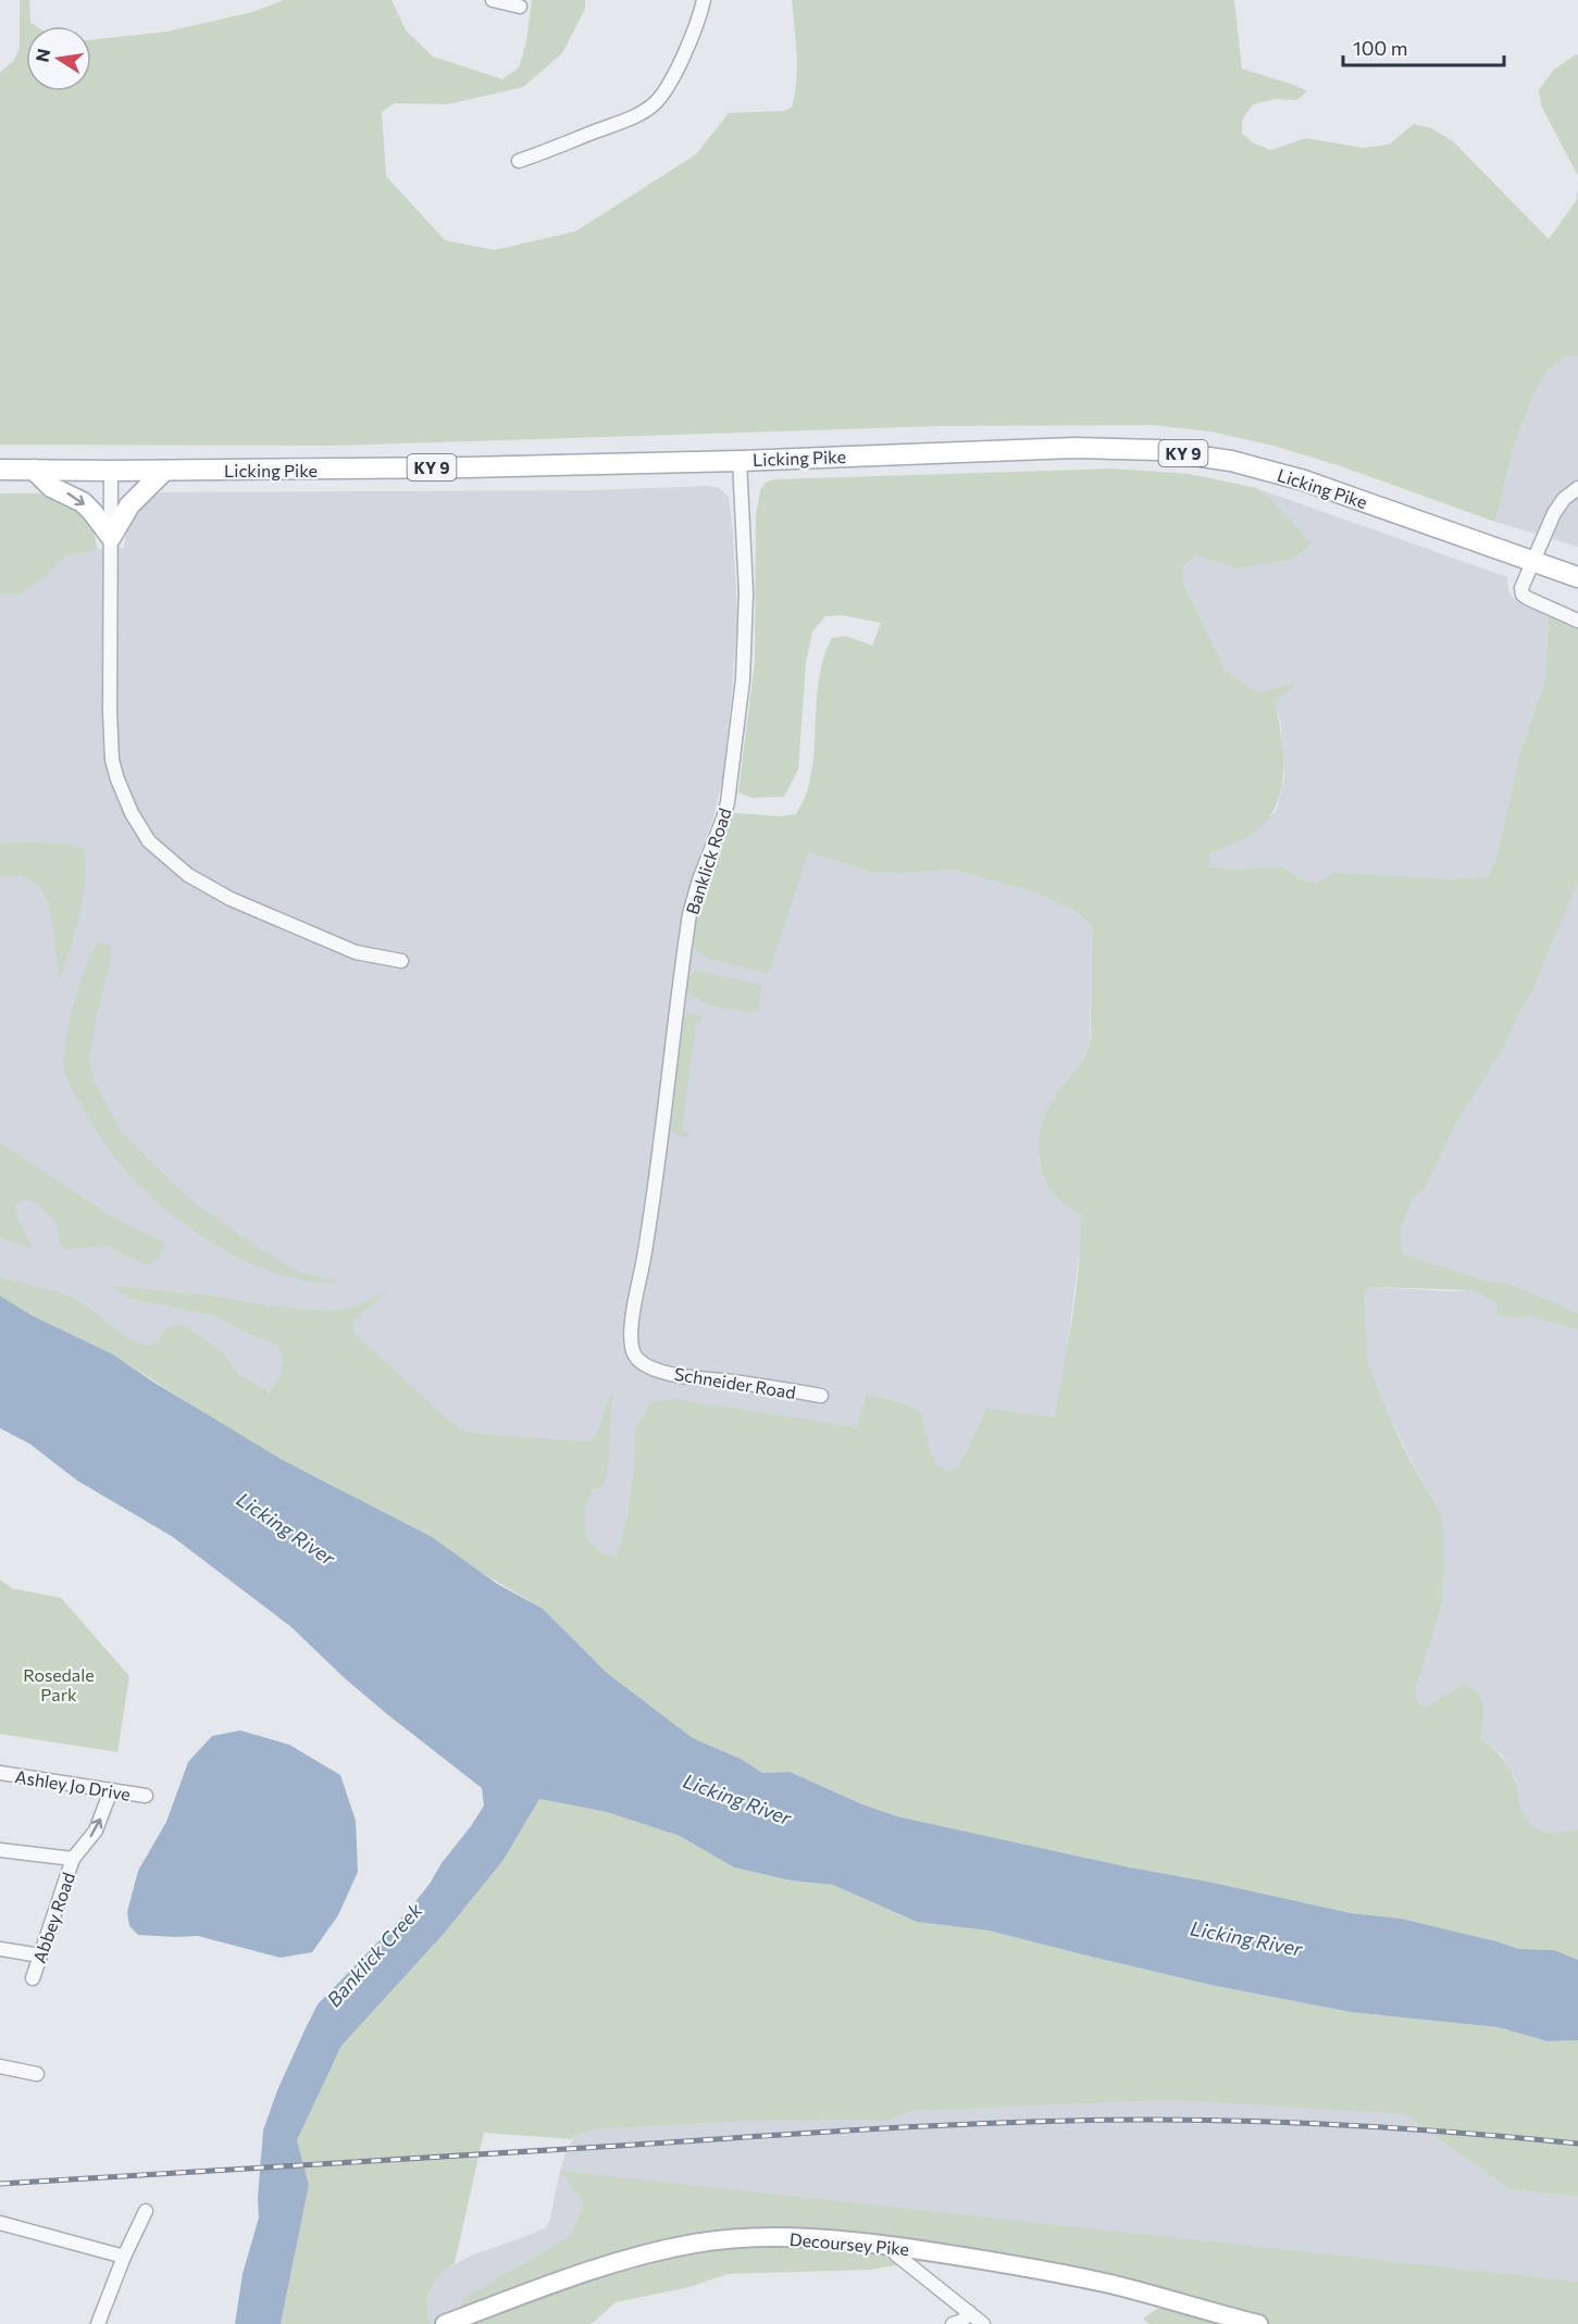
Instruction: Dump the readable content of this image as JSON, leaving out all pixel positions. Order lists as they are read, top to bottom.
{
  "streets": {
    "main road": ["KY 9", "Licking Pike", "Decoursey Pike"],
    "street": [
      "Banklick Road",
      "Schneider Road",
      "Ashley Jo Drive",
      "Abbey Road"
    ]
  },
  "crossings": [
    ["Licking Pike", "Banklick Road"],
    ["Banklick Road", "Schneider Road"],
    ["Ashley Jo Drive", "Abbey Road"]
  ],
  "one_way": ["Abbey Road"],
  "water": ["Licking River", "Banklick Creek"],
  "parks": ["Rosedale Park"],
  "scale_bar": "100 m",
  "north": "left"
}
